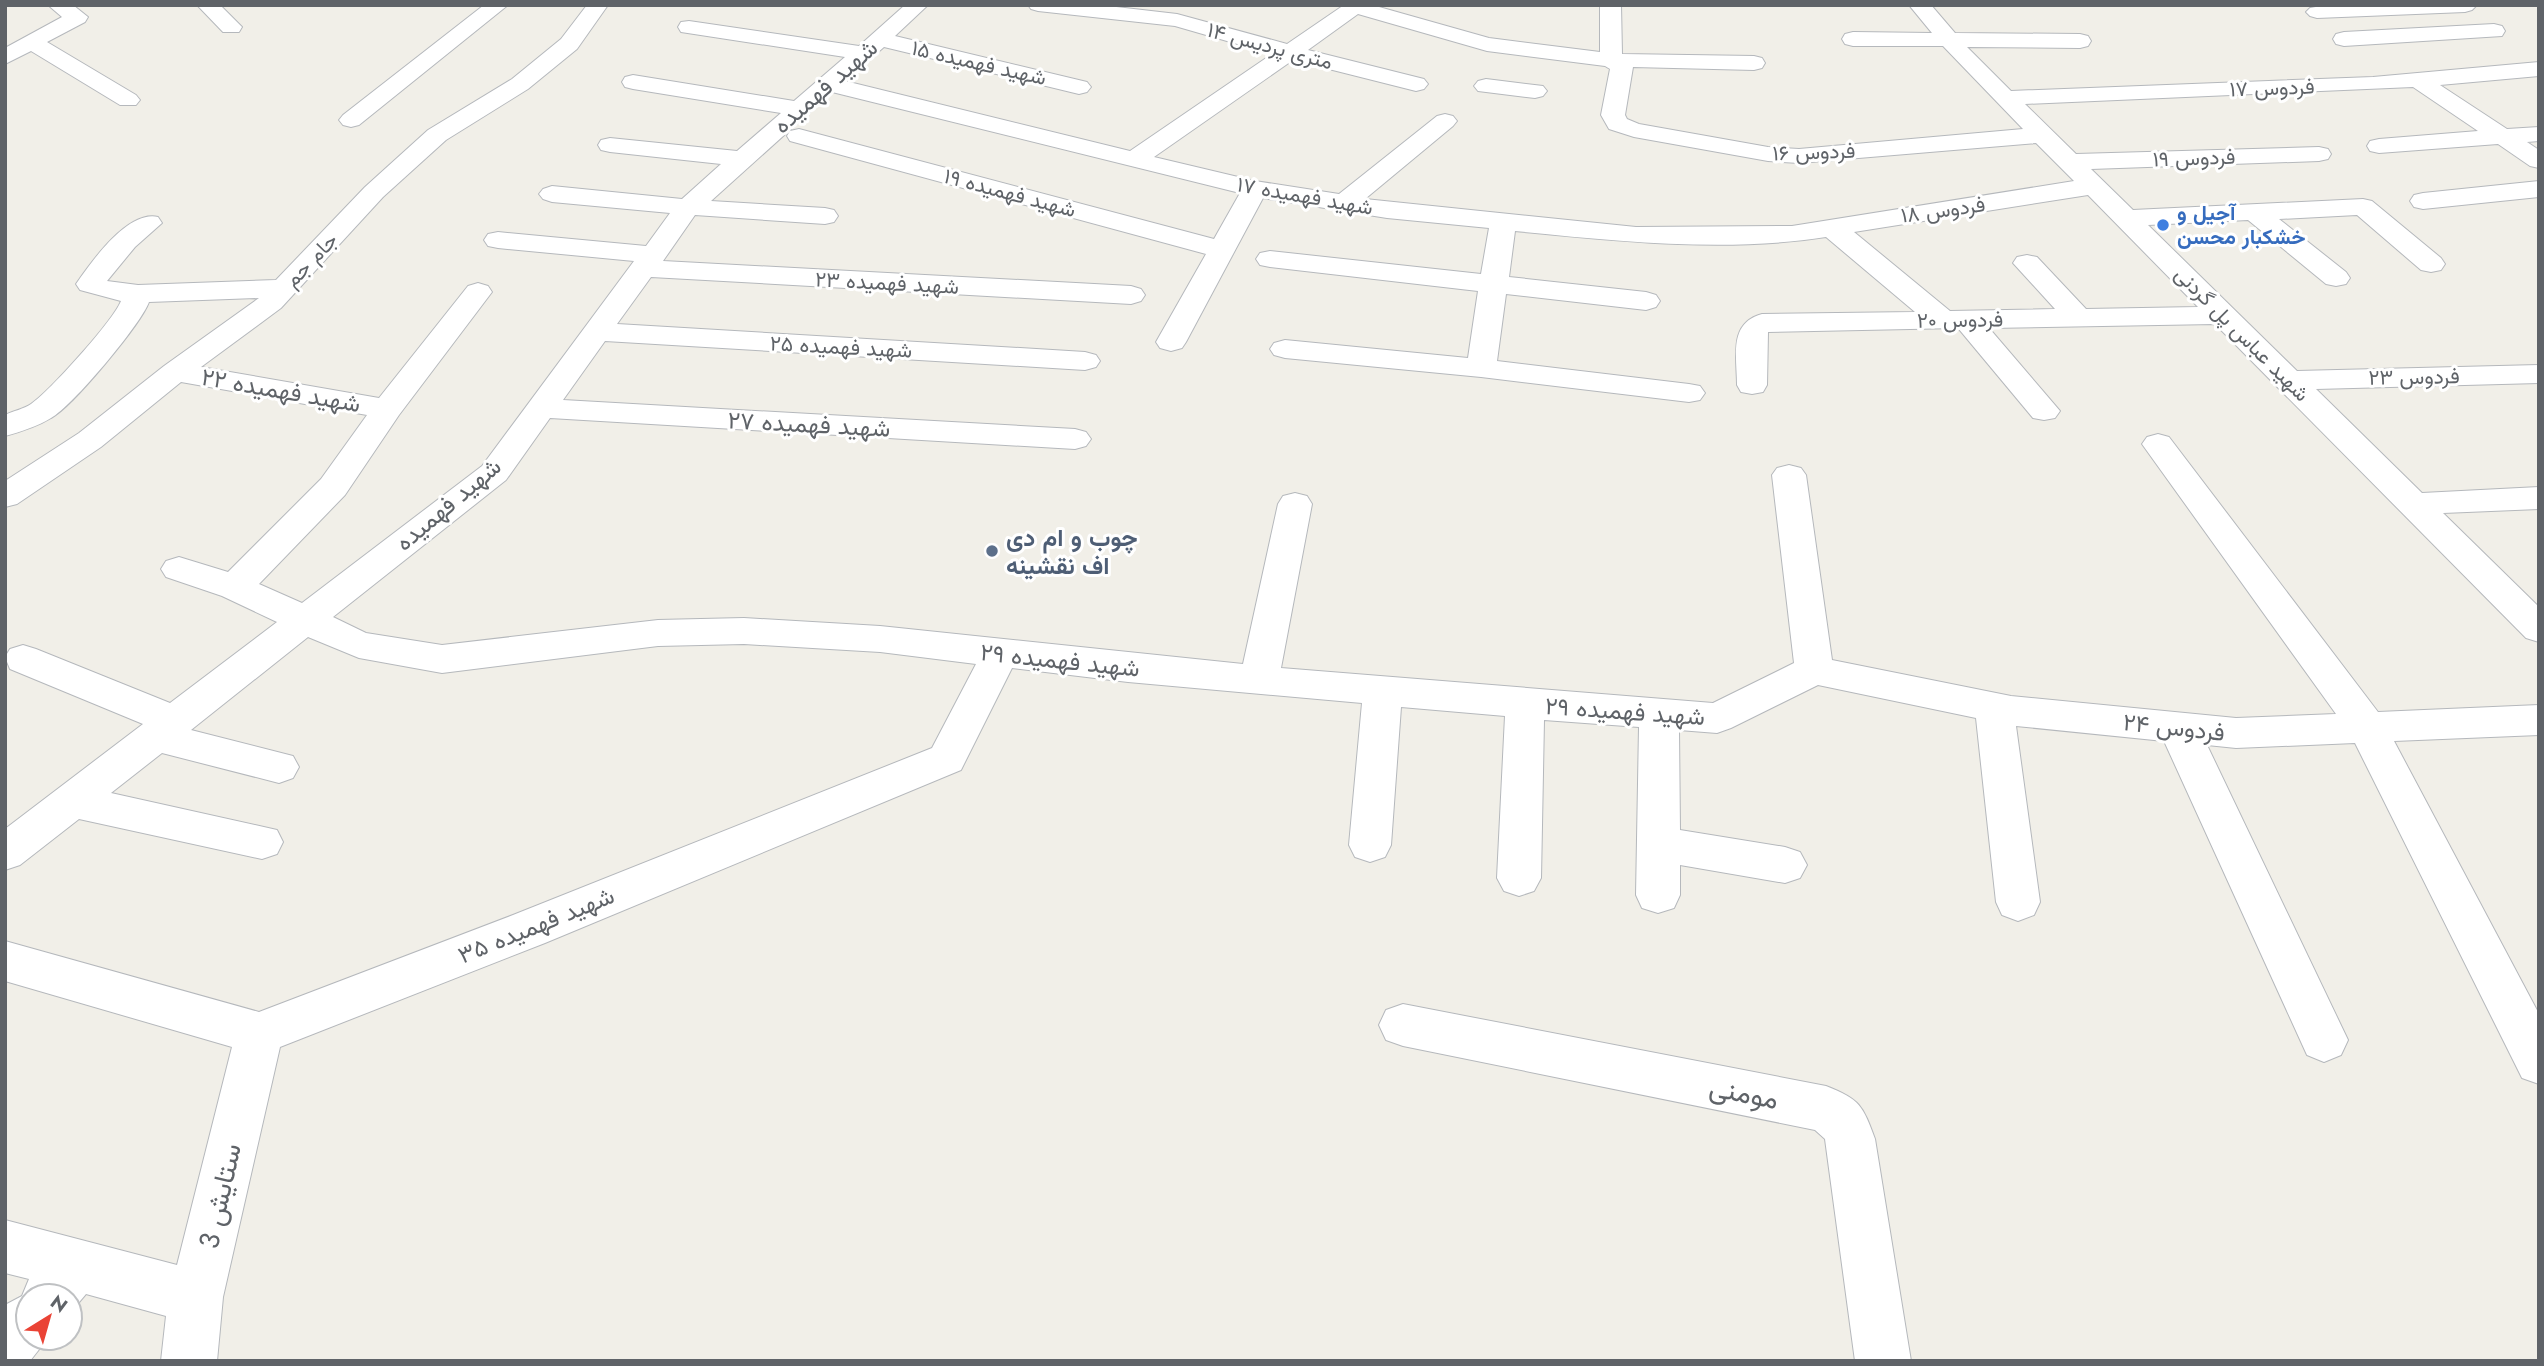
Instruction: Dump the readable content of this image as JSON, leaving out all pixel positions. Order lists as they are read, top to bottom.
{
  "streets": {
    "street": [
      "۱۴ متری پردیس",
      "شهید فهمیده ۱۵",
      "شهید فهمیده",
      "فردوس ۱۷",
      "فردوس ۱۶",
      "فردوس ۱۹",
      "شهید فهمیده ۱۹",
      "شهید فهمیده ۱۷",
      "فردوس ۱۸",
      "جام جم",
      "شهید فهمیده ۲۳",
      "فردوس ۲۰",
      "شهید عباس پل گردنی",
      "شهید فهمیده ۲۵",
      "فردوس ۲۳",
      "شهید فهمیده ۲۲",
      "شهید فهمیده ۲۷",
      "شهید فهمیده ۲۹",
      "فردوس ۲۴",
      "شهید فهمیده ۳۵",
      "مومنی",
      "ستایش 3"
    ]
  },
  "crossings": [
    ["شهید فهمیده ۱۵", "شهید فهمیده"],
    ["شهید فهمیده", "شهید فهمیده ۱۹"],
    ["شهید فهمیده", "شهید فهمیده ۱۷"],
    ["شهید فهمیده", "شهید فهمیده ۲۳"],
    ["شهید فهمیده", "شهید فهمیده ۲۵"],
    ["شهید فهمیده", "شهید فهمیده ۲۷"],
    ["شهید فهمیده", "شهید فهمیده ۲۹"],
    ["فردوس ۱۷", "شهید عباس پل گردنی"],
    ["فردوس ۱۶", "شهید عباس پل گردنی"],
    ["فردوس ۱۹", "شهید عباس پل گردنی"],
    ["شهید فهمیده ۱۷", "فردوس ۱۸"],
    ["فردوس ۱۸", "شهید عباس پل گردنی"],
    ["جام جم", "شهید فهمیده ۲۲"],
    ["فردوس ۲۰", "شهید عباس پل گردنی"],
    ["شهید عباس پل گردنی", "فردوس ۲۳"],
    ["شهید فهمیده ۲۹", "فردوس ۲۴"],
    ["شهید فهمیده ۲۹", "شهید فهمیده ۳۵"],
    ["شهید فهمیده ۳۵", "ستایش 3"]
  ],
  "places": ["آجیل و خشکبار محسن", "چوب و ام دی اف نقشینه"],
  "north": "top right"
}
